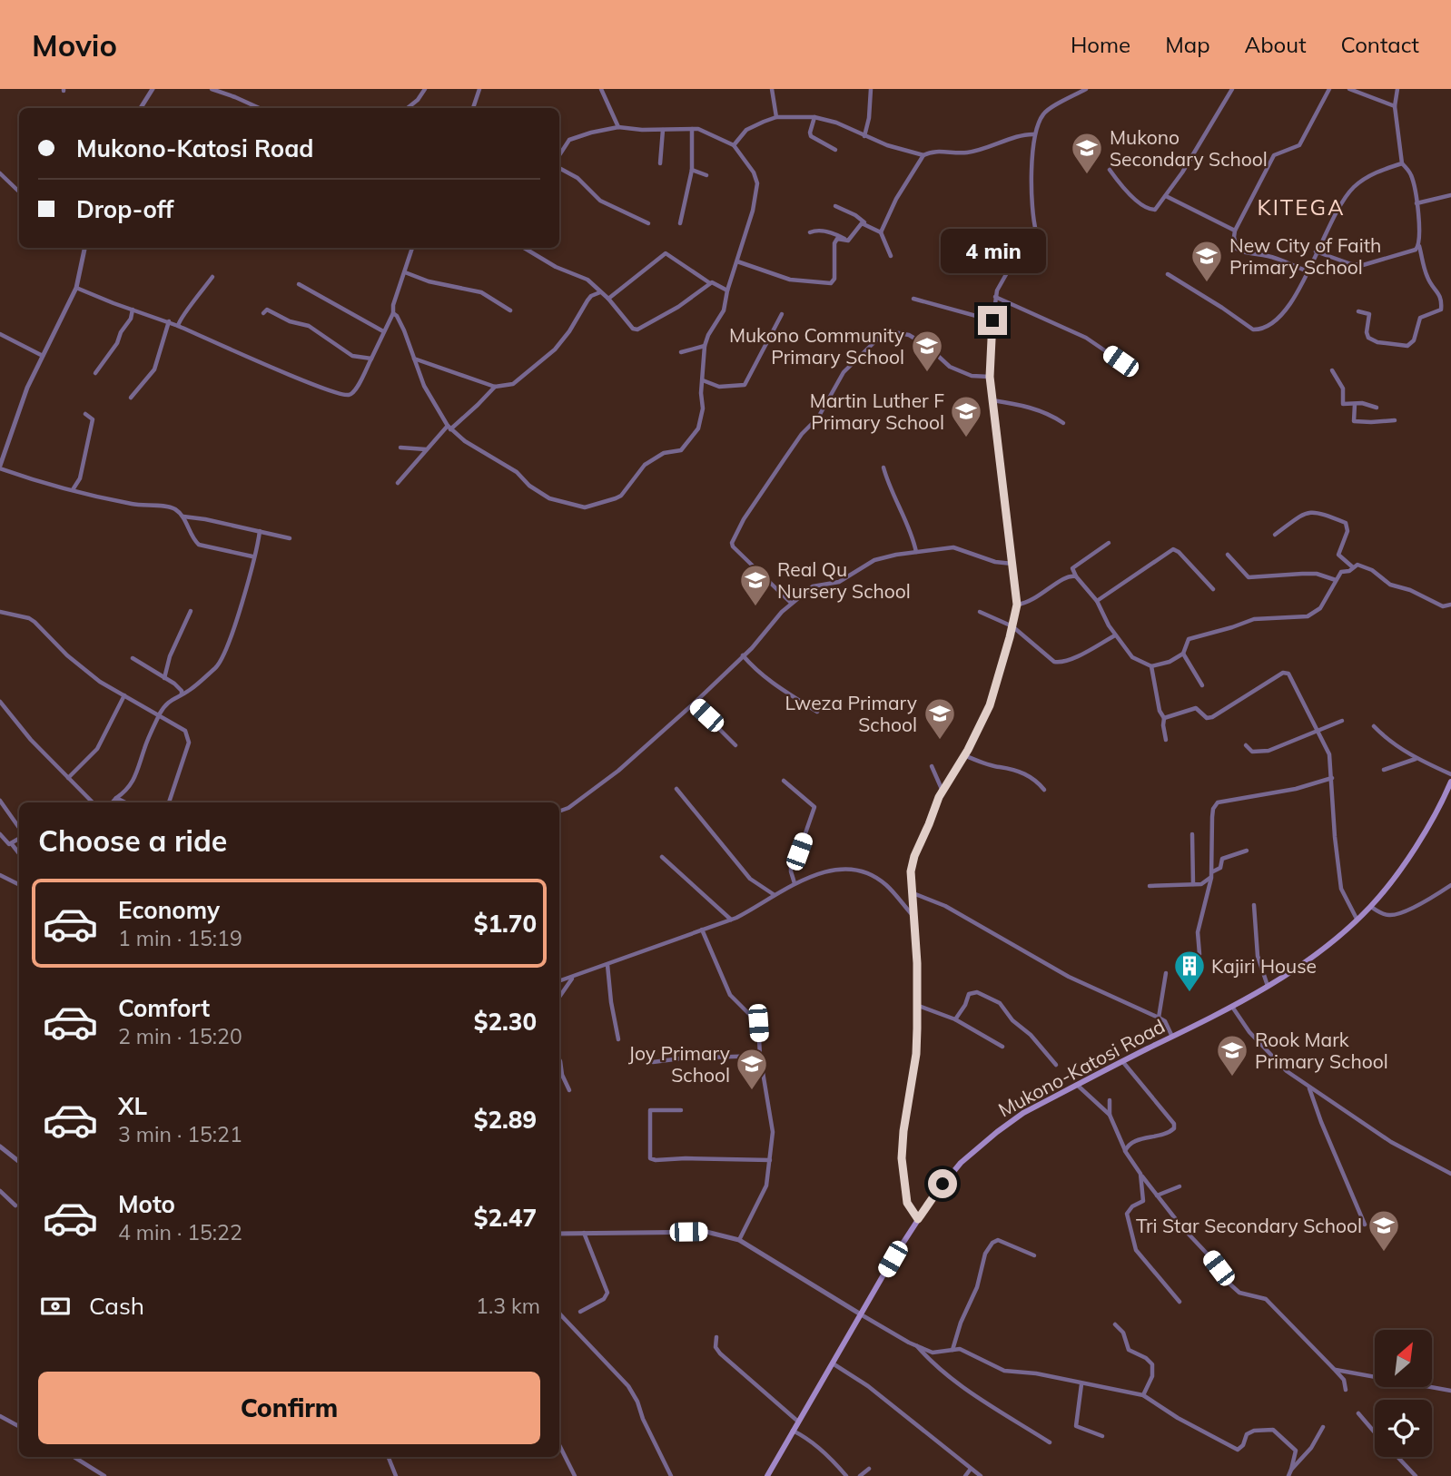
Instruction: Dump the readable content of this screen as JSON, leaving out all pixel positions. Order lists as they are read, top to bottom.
{
  "streets": {
    "main road": ["Mukono-Katosi Road"]
  },
  "districts": ["KITEGA"],
  "places": {
    "school or university": [
      "Mukono Secondary School",
      "New City of Faith Primary School",
      "Mukono Community Primary School",
      "Martin Luther F Primary School",
      "Real Qu Nursery School",
      "Lweza Primary School",
      "Rook Mark Primary School",
      "Joy Primary School",
      "Tri Star Secondary School"
    ],
    "building": ["Kajiri House"]
  },
  "north": "top right",
  "page": {
    "header": "Movio",
    "nav": [
      "Home",
      "Map",
      "About",
      "Contact"
    ],
    "banner": ["Mukono-Katosi Road", "Drop-off"],
    "bubble": "4 min",
    "heading": "Choose a ride",
    "list": [
      {
        "name": "Economy",
        "note": "1 min · 15:19",
        "value": "$1.70"
      },
      {
        "name": "Comfort",
        "note": "2 min · 15:20",
        "value": "$2.30"
      },
      {
        "name": "XL",
        "note": "3 min · 15:21",
        "value": "$2.89"
      },
      {
        "name": "Moto",
        "note": "4 min · 15:22",
        "value": "$2.47"
      }
    ],
    "pay": ["Cash", "1.3 km"],
    "buttons": "Confirm"
  }
}
